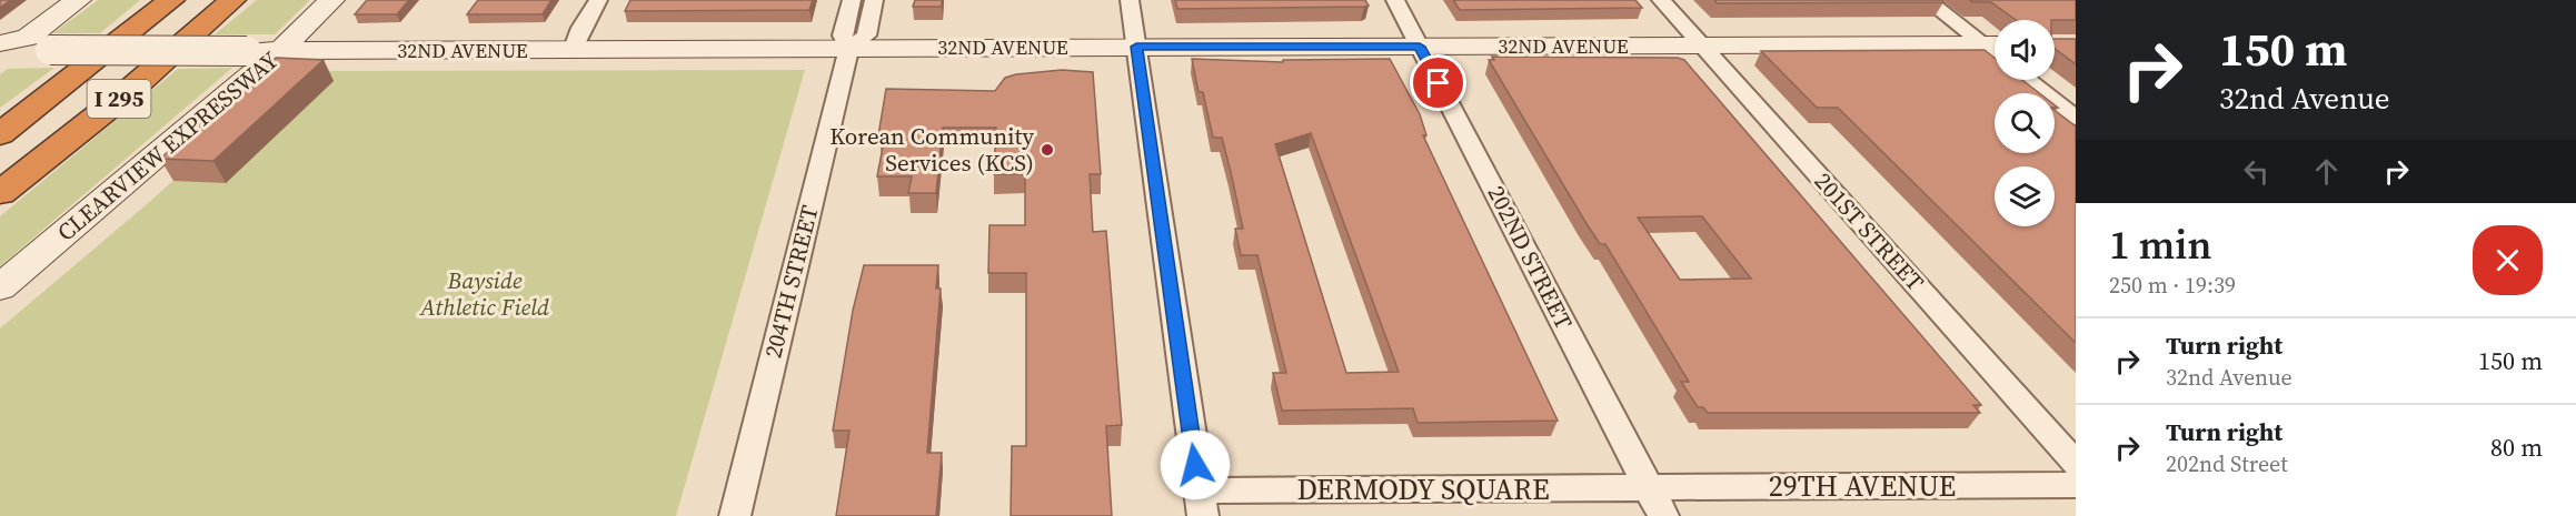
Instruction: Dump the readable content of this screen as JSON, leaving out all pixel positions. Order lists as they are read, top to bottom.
{
  "streets": {
    "highway": ["I 295"],
    "street": [
      "32ND AVENUE",
      "CLEARVIEW EXPRESSWAY",
      "201ST STREET",
      "202ND STREET",
      "204TH STREET",
      "29TH AVENUE",
      "DERMODY SQUARE"
    ]
  },
  "crossings": [
    ["32ND AVENUE", "CLEARVIEW EXPRESSWAY"],
    ["32ND AVENUE", "201ST STREET"],
    ["32ND AVENUE", "202ND STREET"],
    ["32ND AVENUE", "204TH STREET"],
    ["202ND STREET", "29TH AVENUE"],
    ["202ND STREET", "DERMODY SQUARE"],
    ["29TH AVENUE", "DERMODY SQUARE"]
  ],
  "parks": ["Bayside Athletic Field"],
  "places": ["Korean Community Services (KCS)"],
  "page": {
    "turn": ["150 m", "32nd Avenue"],
    "heading": ["1 min", "250 m · 19:39"],
    "list": [
      {
        "name": "Turn right",
        "note": "32nd Avenue",
        "value": "150 m"
      },
      {
        "name": "Turn right",
        "note": "202nd Street",
        "value": "80 m"
      }
    ]
  }
}
